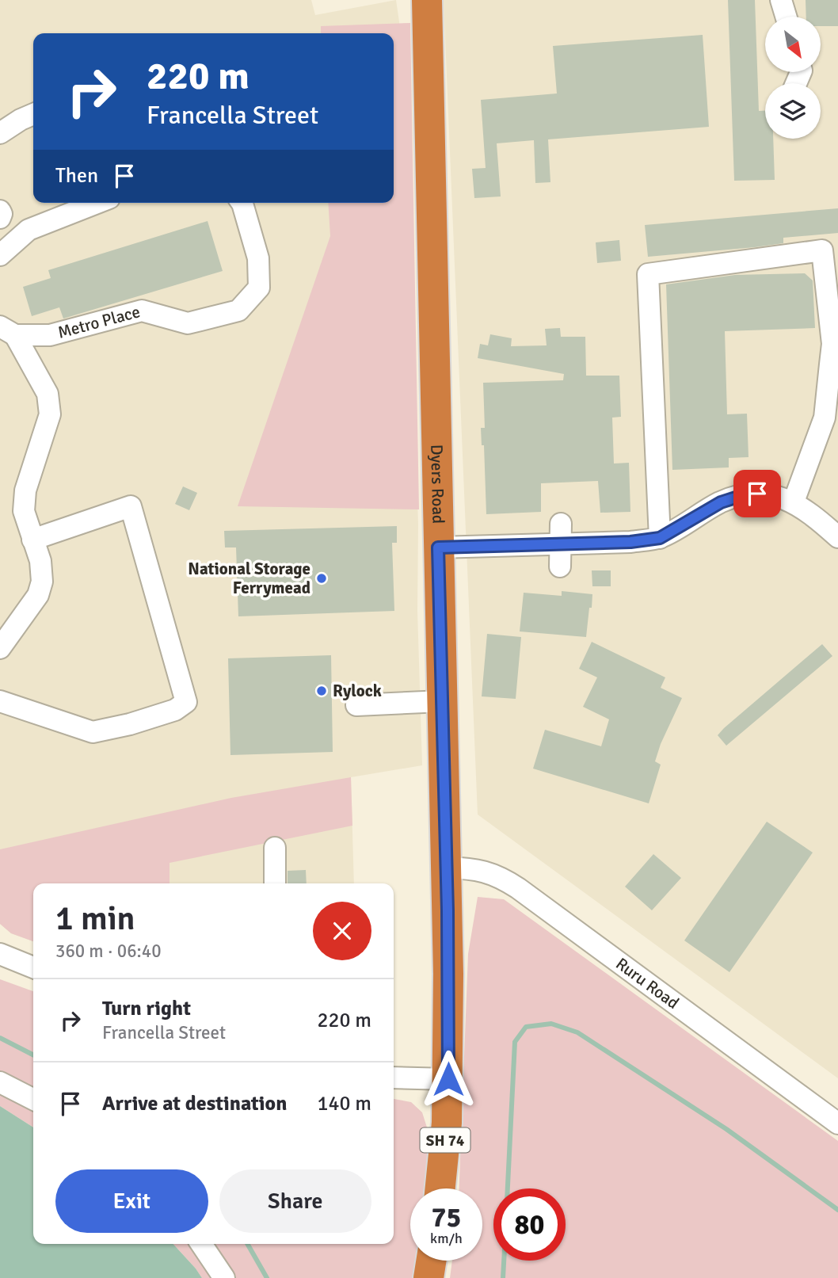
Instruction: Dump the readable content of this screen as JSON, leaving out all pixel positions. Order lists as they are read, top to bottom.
{
  "streets": {
    "highway": ["Dyers Road", "SH 74"],
    "street": ["Metro Place", "Ruru Road"]
  },
  "crossings": [
    ["Dyers Road", "Ruru Road"]
  ],
  "places": ["National Storage Ferrymead", "Rylock"],
  "north": "bottom right",
  "page": {
    "turn": ["220 m", "Francella Street"],
    "then": "Then",
    "heading": ["1 min", "360 m · 06:40"],
    "list": [
      {
        "name": "Turn right",
        "note": "Francella Street",
        "value": "220 m"
      },
      {
        "name": "Arrive at destination",
        "value": "140 m"
      }
    ],
    "buttons": ["Exit", "Share"],
    "speed": "75 km/h",
    "limit": "80"
  }
}
